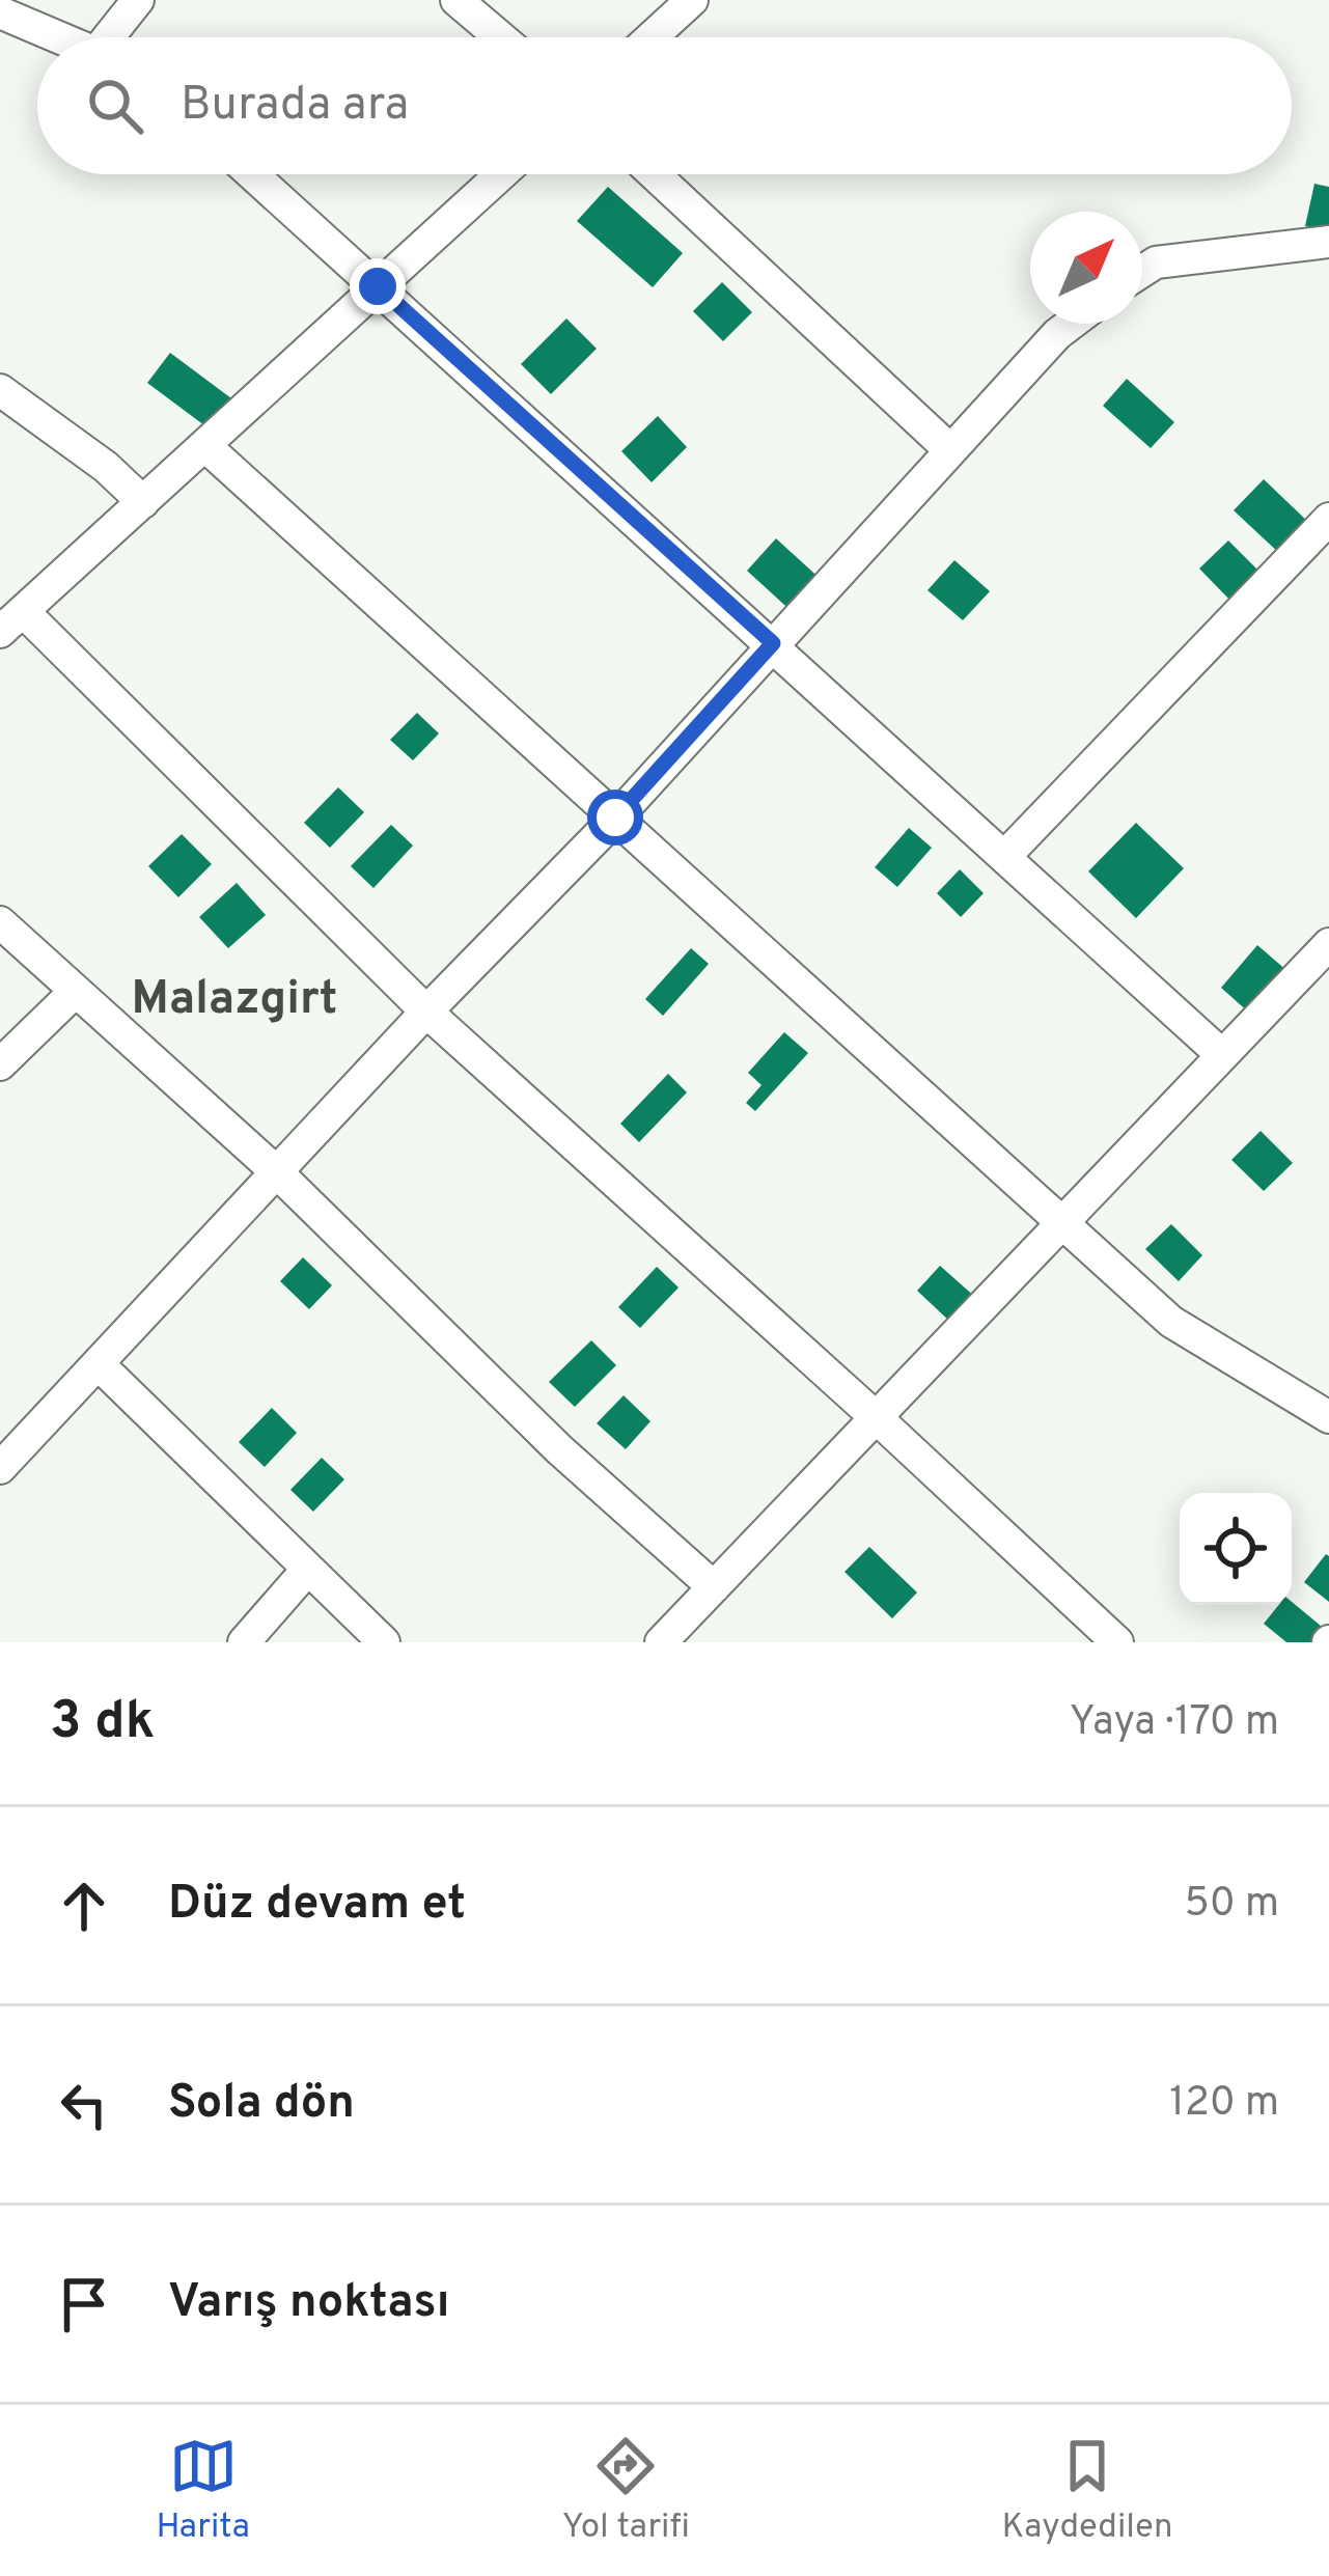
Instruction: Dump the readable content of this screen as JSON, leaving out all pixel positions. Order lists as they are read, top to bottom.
{
  "districts": ["Malazgirt"],
  "north": "top right",
  "page": {
    "search": "Burada ara",
    "heading": ["3 dk", "Yaya · 170 m"],
    "list": [
      ["Düz devam et", "50 m"],
      ["Sola dön", "120 m"],
      "Varış noktası"
    ],
    "nav": ["Harita", "Yol tarifi", "Kaydedilen"]
  }
}
